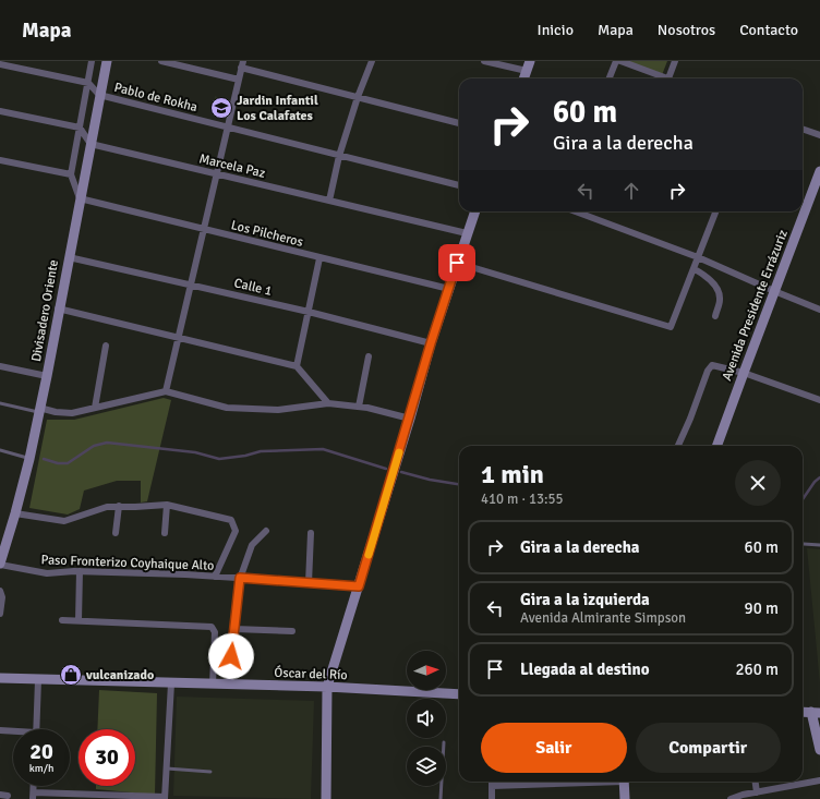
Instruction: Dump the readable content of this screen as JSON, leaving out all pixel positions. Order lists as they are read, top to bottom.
{
  "streets": {
    "street": [
      "Pablo de Rokha",
      "Marcela Paz",
      "Los Pilcheros",
      "Calle 1",
      "Avenida Presidente Errázuriz",
      "Divisadero Oriente",
      "Paso Fronterizo Coyhaique Alto",
      "Óscar del Río"
    ]
  },
  "crossings": [
    ["Pablo de Rokha", "Divisadero Oriente"],
    ["Marcela Paz", "Divisadero Oriente"],
    ["Los Pilcheros", "Divisadero Oriente"],
    ["Calle 1", "Divisadero Oriente"],
    ["Divisadero Oriente", "Paso Fronterizo Coyhaique Alto"]
  ],
  "places": {
    "school or university": ["Jardin Infantil Los Calafates"],
    "shop": ["vulcanizado"]
  },
  "north": "right",
  "page": {
    "header": "Mapa",
    "nav": [
      "Inicio",
      "Mapa",
      "Nosotros",
      "Contacto"
    ],
    "turn": ["60 m", "Gira a la derecha"],
    "heading": ["1 min", "410 m · 13:55"],
    "list": [
      {
        "name": "Gira a la derecha",
        "value": "60 m"
      },
      {
        "name": "Gira a la izquierda",
        "note": "Avenida Almirante Simpson",
        "value": "90 m"
      },
      {
        "name": "Llegada al destino",
        "value": "260 m"
      }
    ],
    "buttons": ["Salir", "Compartir"],
    "speed": "20 km/h",
    "limit": "30"
  }
}
